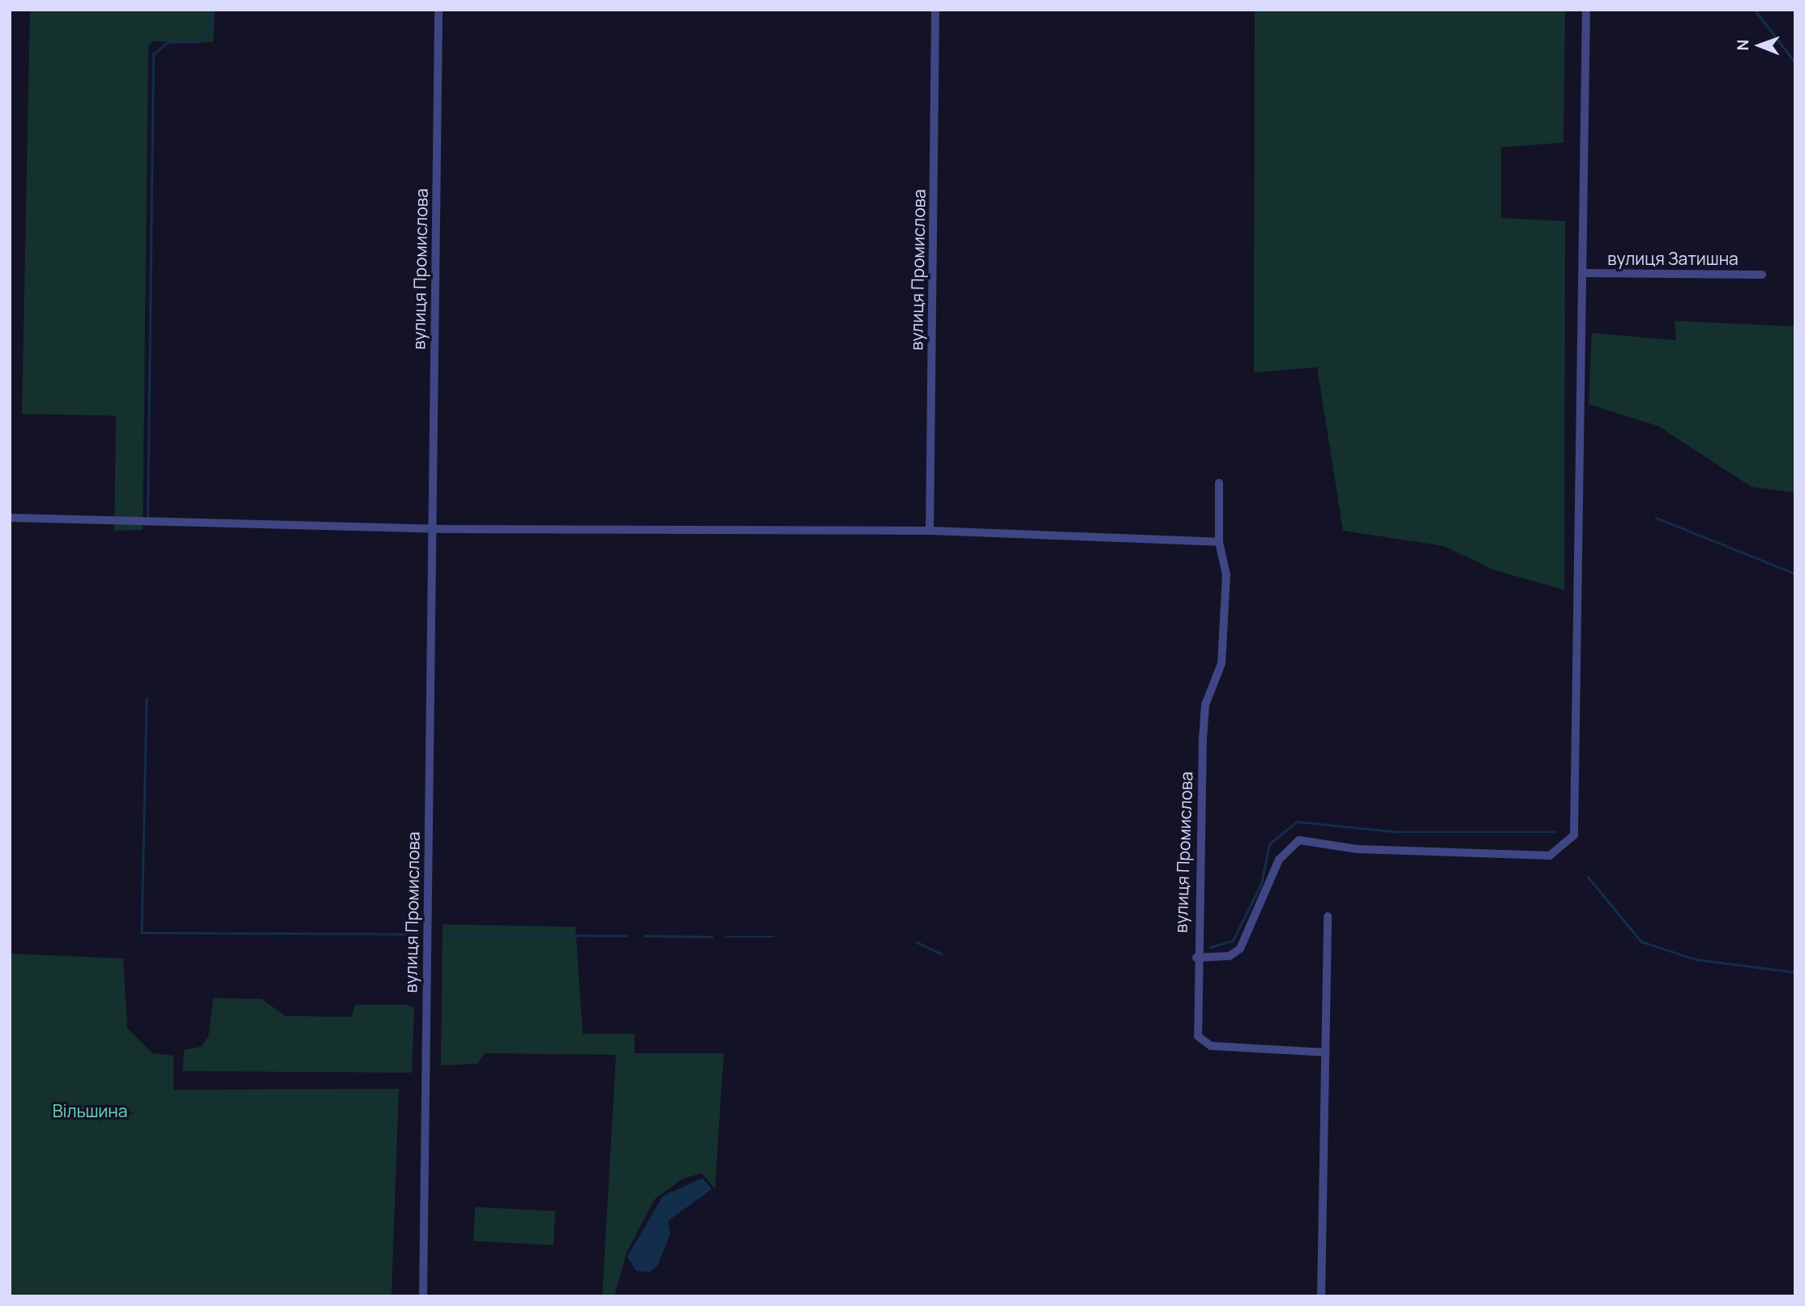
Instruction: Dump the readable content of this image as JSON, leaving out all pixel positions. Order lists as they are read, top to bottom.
{
  "streets": {
    "street": ["вулиця Затишна", "вулиця Промислова"]
  },
  "parks": ["Вільшина"],
  "north": "left"
}
